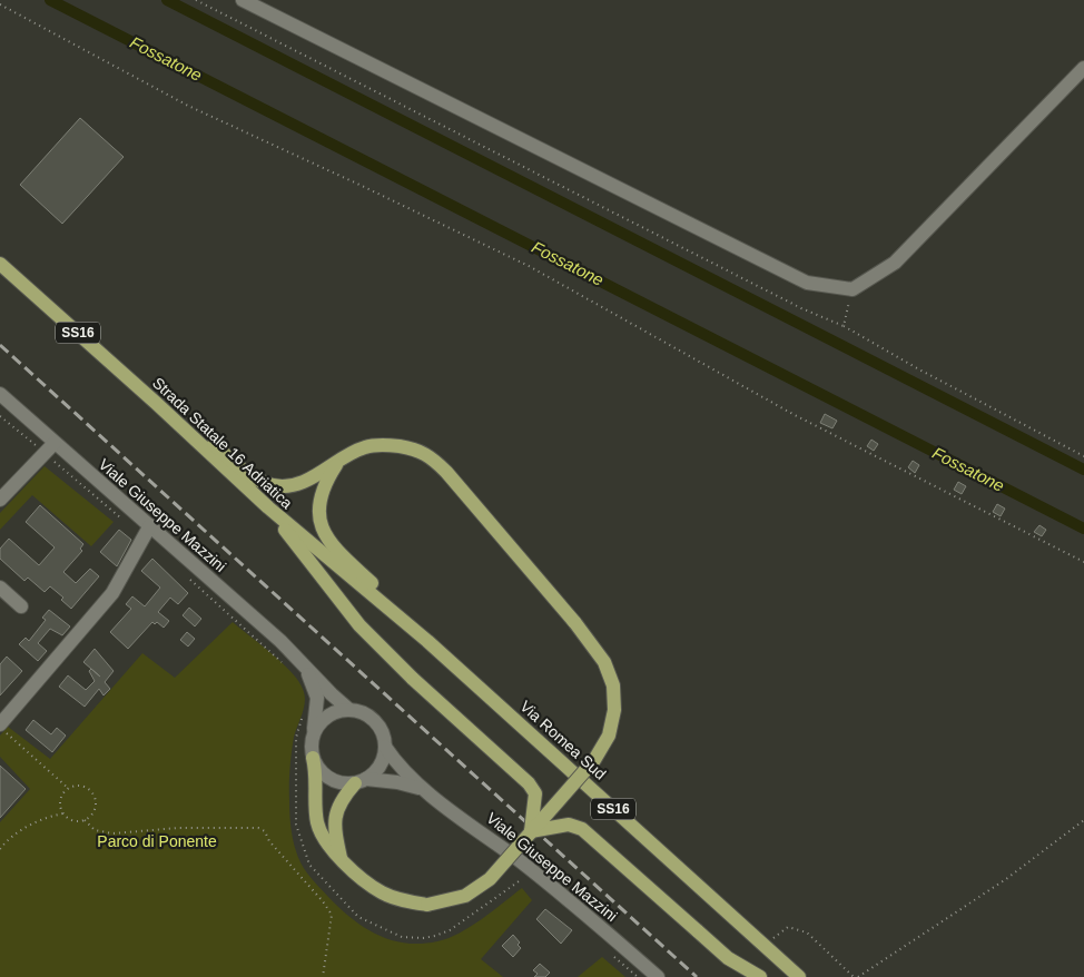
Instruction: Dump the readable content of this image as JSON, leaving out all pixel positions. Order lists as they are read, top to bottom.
{
  "streets": {
    "main road": ["SS16", "Strada Statale 16 Adriatica", "Via Romea Sud"],
    "street": ["Viale Giuseppe Mazzini"]
  },
  "crossings": [
    ["Strada Statale 16 Adriatica", "Via Romea Sud"]
  ],
  "water": ["Fossatone"],
  "parks": ["Parco di Ponente"]
}
